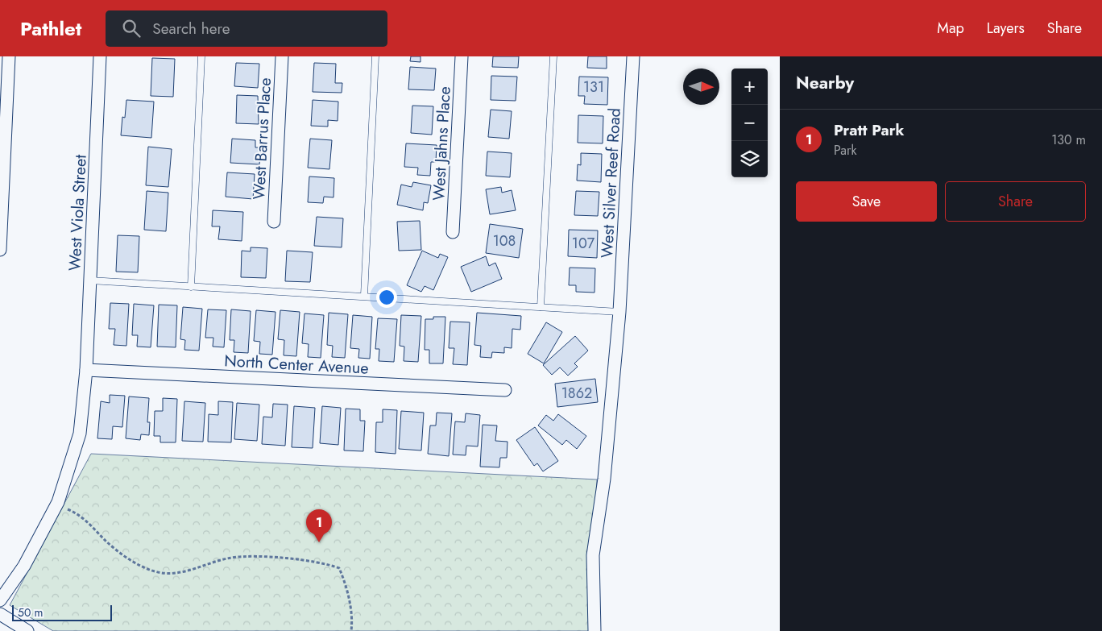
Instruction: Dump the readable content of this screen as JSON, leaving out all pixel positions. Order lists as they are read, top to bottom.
{
  "streets": {
    "street": [
      "West Barrus Place",
      "West Jahns Place",
      "West Silver Reef Road",
      "West Viola Street",
      "North Center Avenue"
    ]
  },
  "crossings": [
    ["West Viola Street", "North Center Avenue"]
  ],
  "house_numbers": [
    "131",
    "108",
    "107",
    "1862"
  ],
  "scale_bar": "50 m",
  "north": "right",
  "page": {
    "header": "Pathlet",
    "search": "Search here",
    "nav": ["Map", "Layers", "Share"],
    "heading": "Nearby",
    "map_buttons": ["+", "−"],
    "list": [
      {
        "mark": "1",
        "name": "Pratt Park",
        "note": "Park",
        "value": "130 m"
      }
    ],
    "buttons": ["Save", "Share"],
    "pins": "1",
    "scale": "50 m"
  }
}
